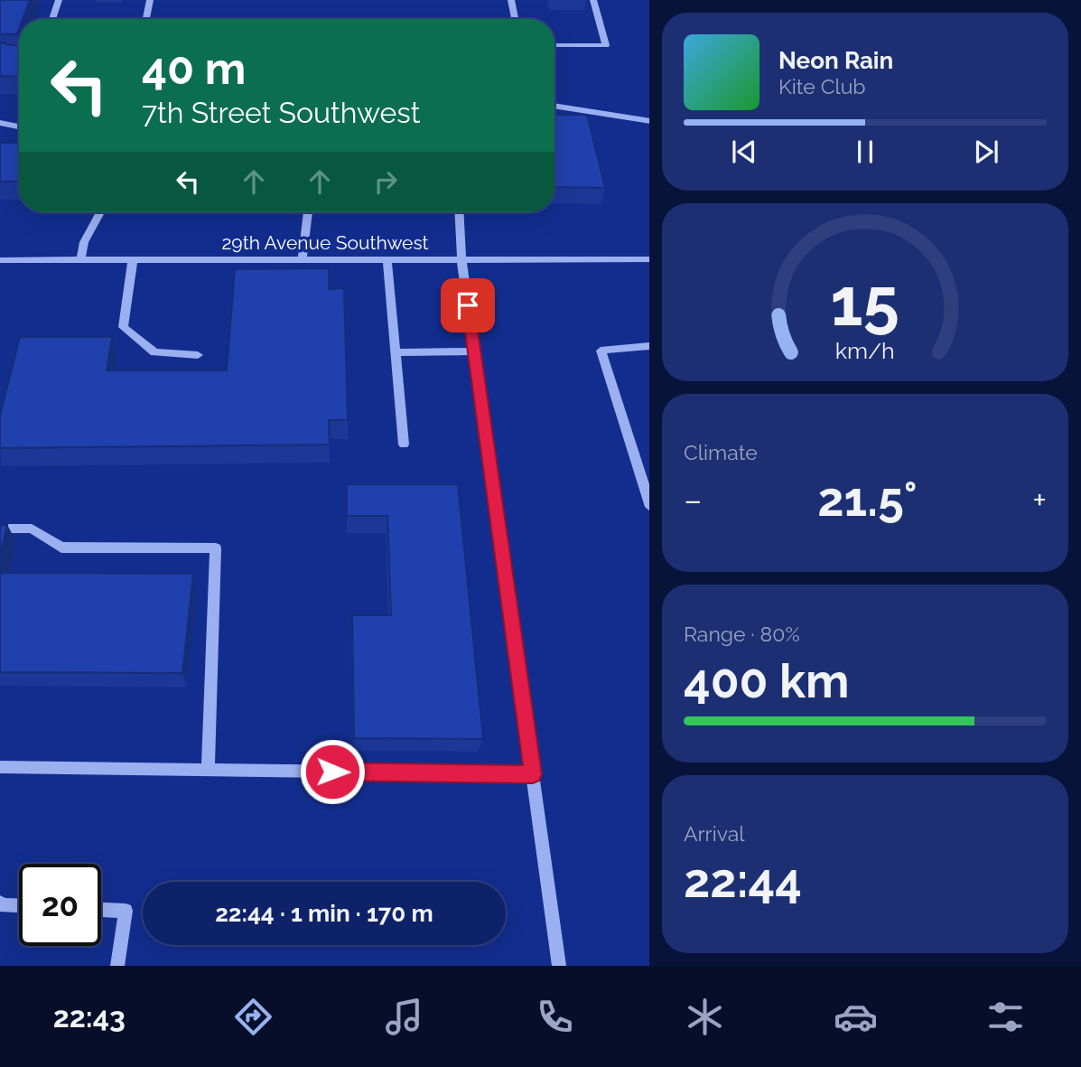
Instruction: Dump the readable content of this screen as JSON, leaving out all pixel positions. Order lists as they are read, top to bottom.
{
  "streets": {
    "street": ["29th Avenue Southwest"]
  },
  "page": {
    "turn": ["40 m", "7th Street Southwest"],
    "song": ["Neon Rain", "Kite Club"],
    "tile": [
      "Climate",
      ["Range · 80%", "400 km"],
      ["Arrival", "22:44"]
    ],
    "heat": ["−", "21.5°", "+"],
    "limit": "20",
    "trip": "22:44 · 1 min · 170 m",
    "tabs": "22:43",
    "gauge": ["15", "km/h"]
  }
}
